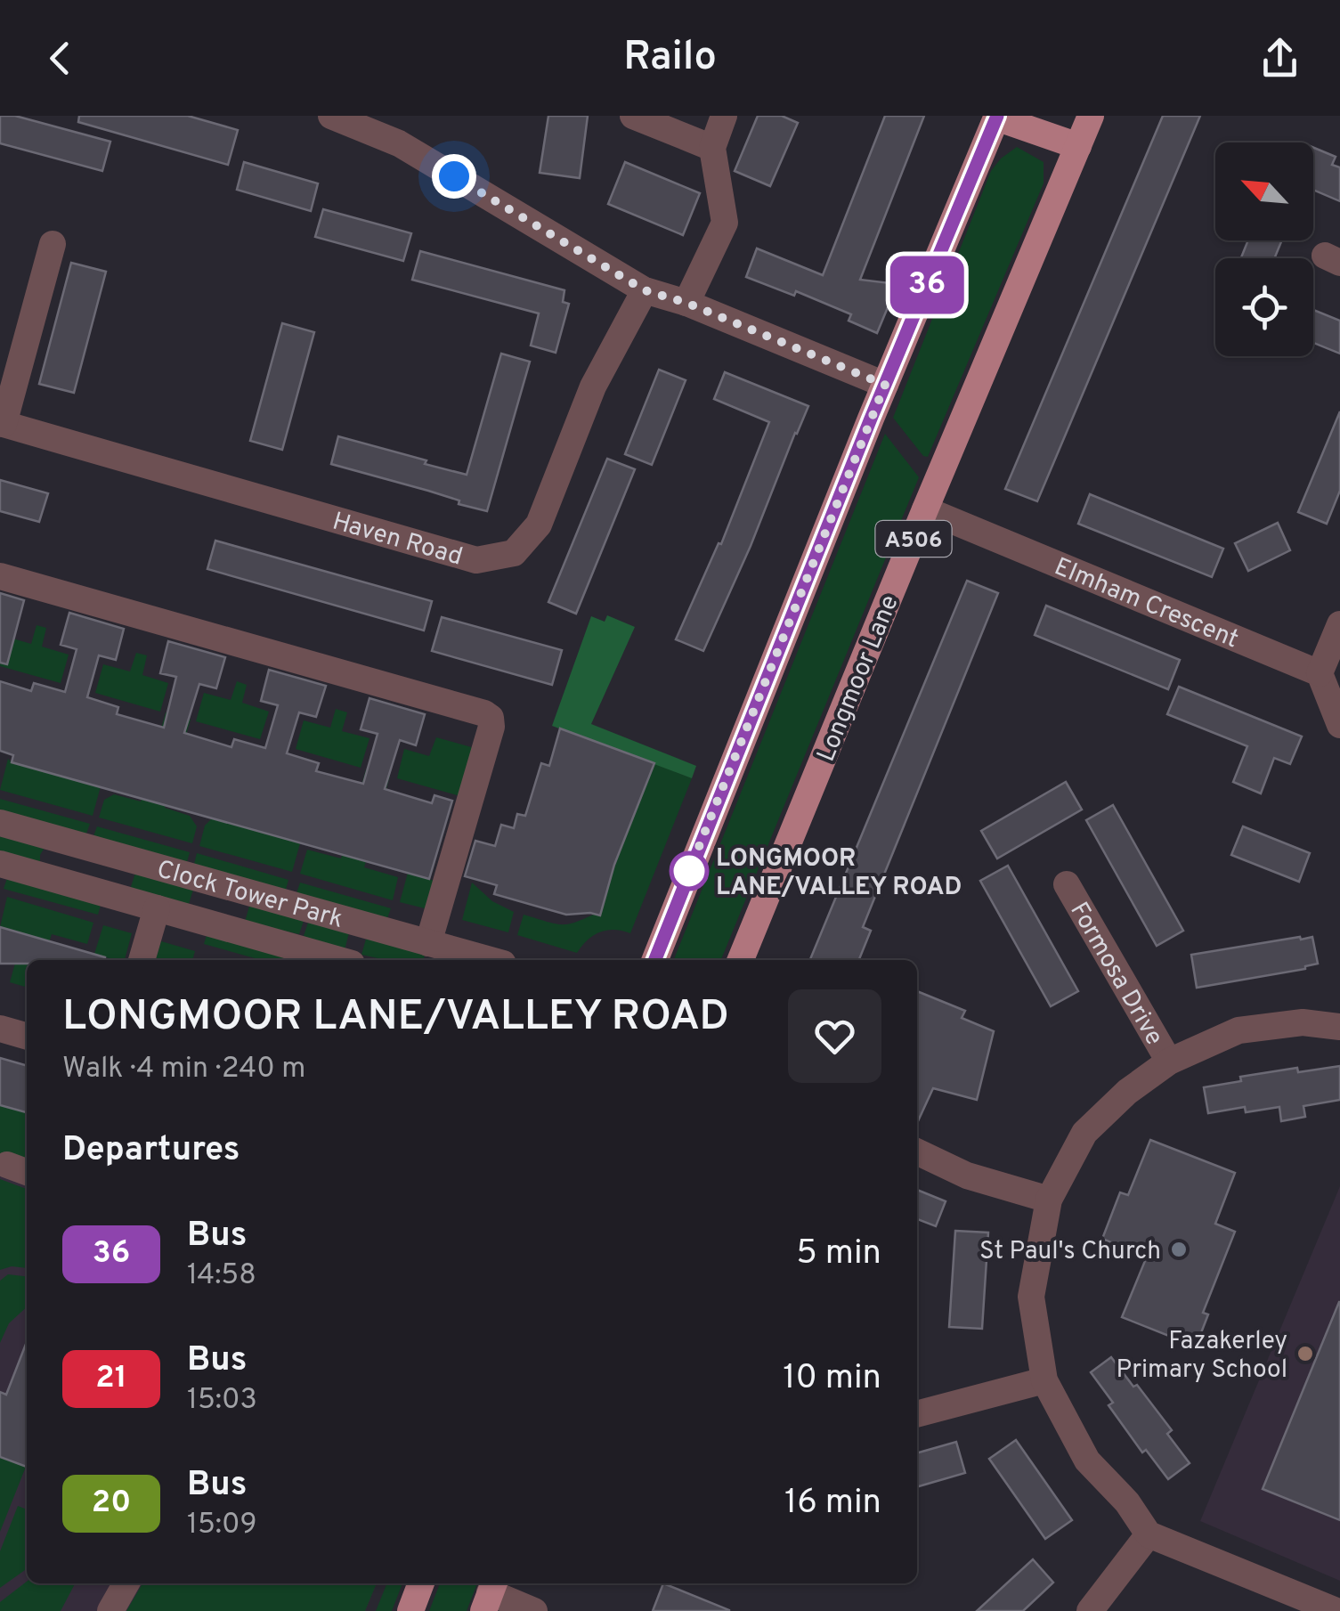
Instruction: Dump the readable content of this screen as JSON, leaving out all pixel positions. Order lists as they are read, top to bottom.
{
  "streets": {
    "main road": ["A506", "Longmoor Lane"],
    "street": [
      "Haven Road",
      "Elmham Crescent",
      "Clock Tower Park",
      "Formosa Drive"
    ]
  },
  "crossings": [
    ["Elmham Crescent", "Longmoor Lane"]
  ],
  "places": ["LONGMOOR LANE/VALLEY ROAD", "St Paul's Church", "Fazakerley Primary School"],
  "lines": ["bus line 36"],
  "north": "top left",
  "page": {
    "header": "Railo",
    "on_map": "36",
    "heading": [
      ["LONGMOOR LANE/VALLEY ROAD", "Walk · 4 min · 240 m"],
      "Departures"
    ],
    "list": [
      {
        "mark": "36",
        "name": "Bus",
        "note": "14:58",
        "value": "5 min"
      },
      {
        "mark": "21",
        "name": "Bus",
        "note": "15:03",
        "value": "10 min"
      },
      {
        "mark": "20",
        "name": "Bus",
        "note": "15:09",
        "value": "16 min"
      }
    ]
  }
}
